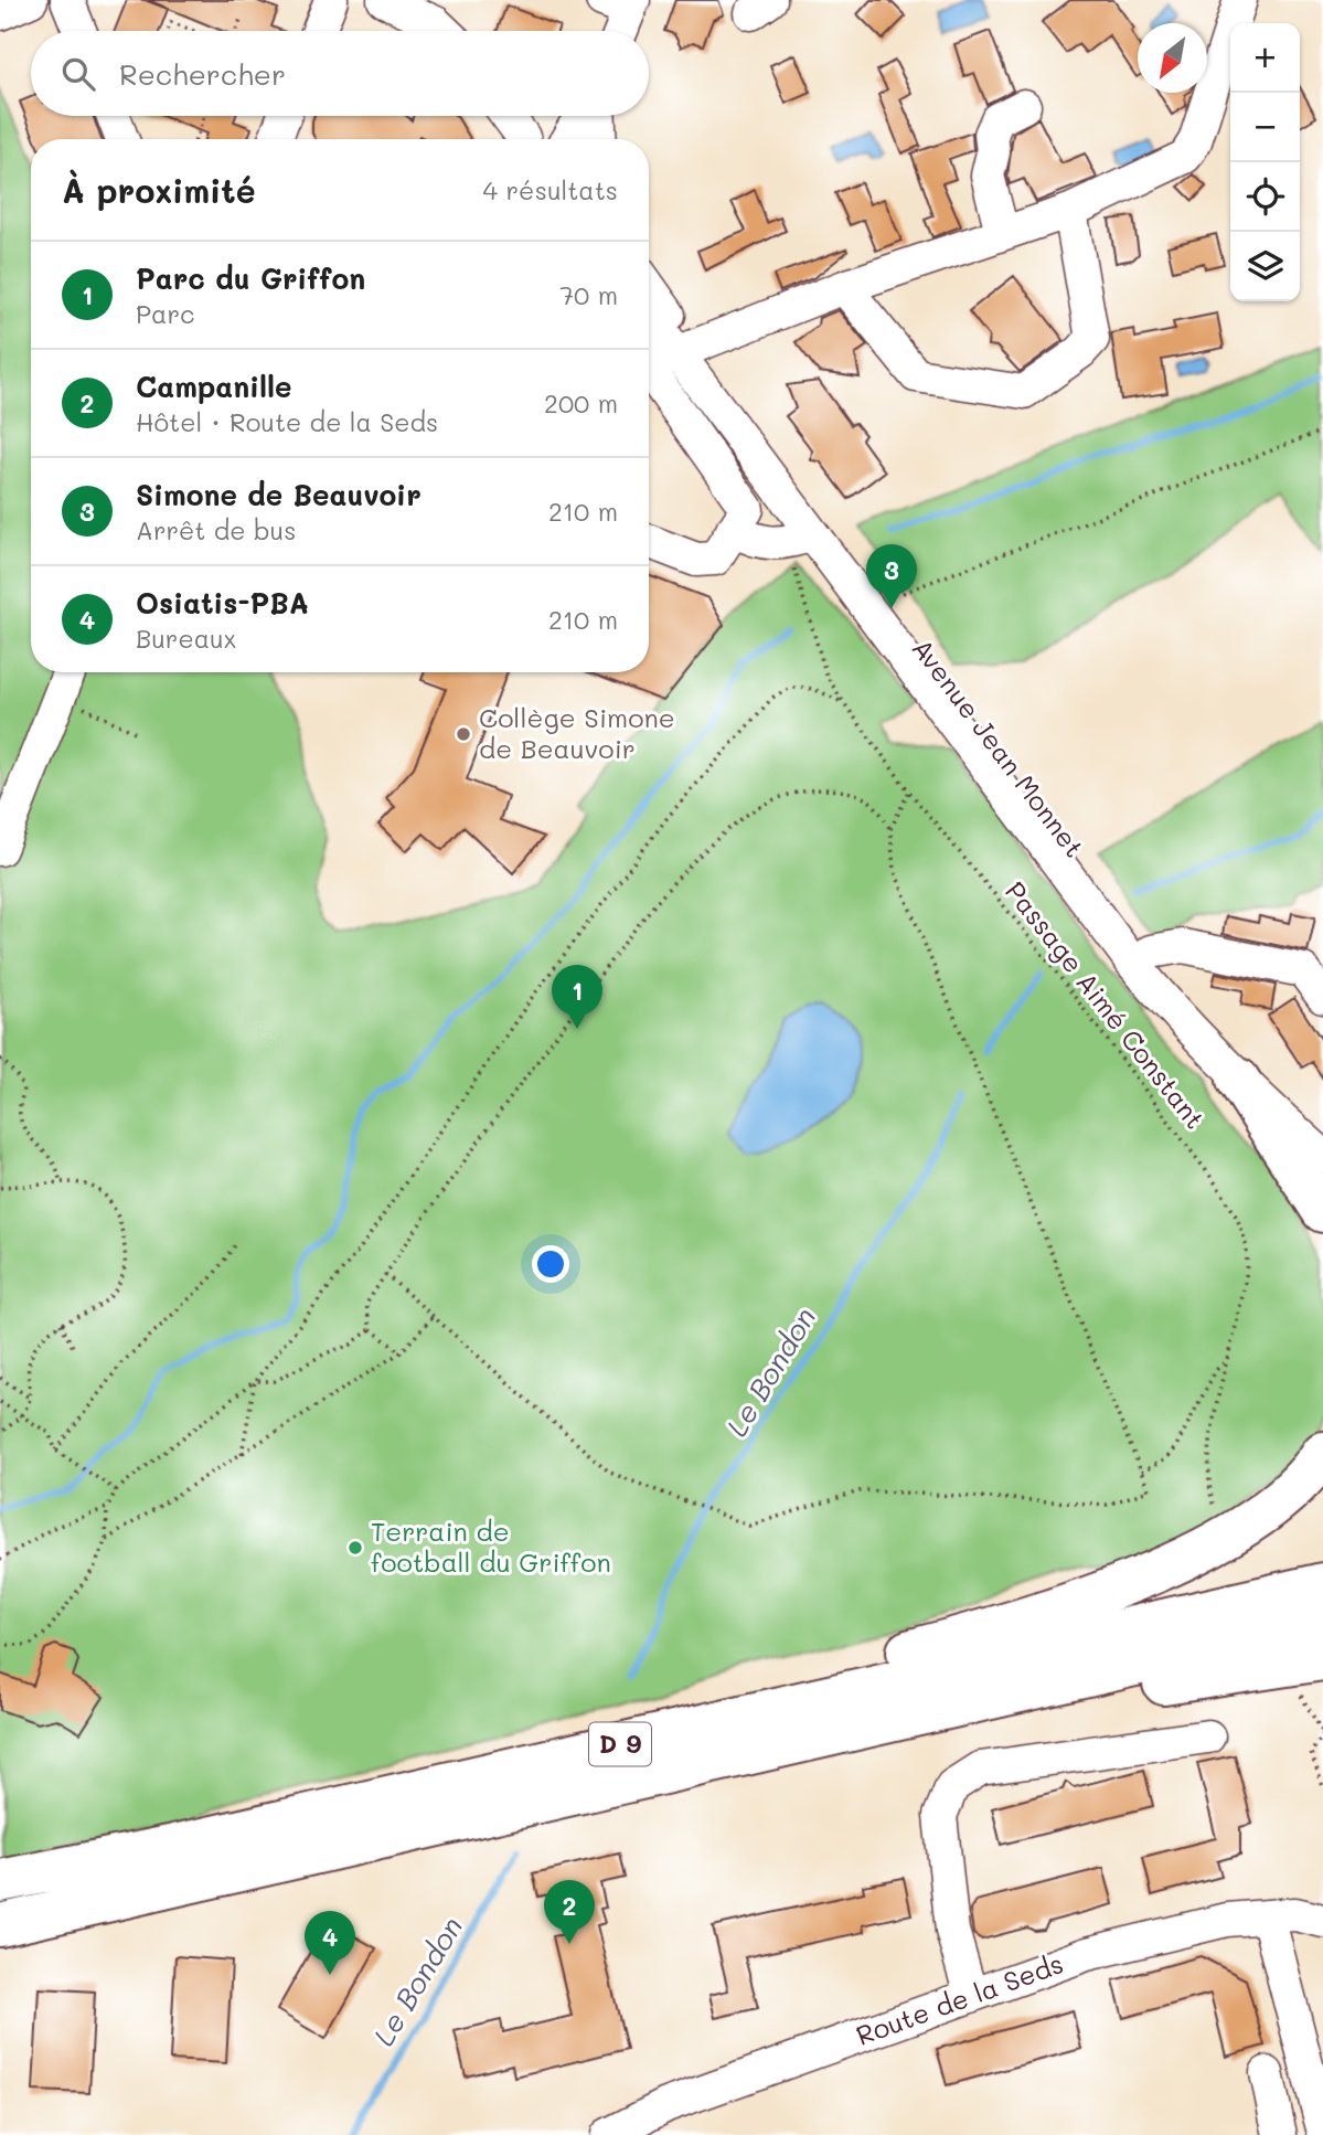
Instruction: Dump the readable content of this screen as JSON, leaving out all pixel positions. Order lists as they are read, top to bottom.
{
  "streets": {
    "highway": ["D 9"],
    "street": ["Avenue Jean Monnet", "Route de la Seds"],
    "path": ["Passage Aimé Constant"]
  },
  "crossings": [
    ["Avenue Jean Monnet", "Passage Aimé Constant"]
  ],
  "water": ["Le Bondon"],
  "places": ["Collège Simone de Beauvoir", "Terrain de football du Griffon"],
  "north": "bottom left",
  "page": {
    "map_buttons": ["+", "−"],
    "search": "Rechercher",
    "heading": ["À proximité", "4 résultats"],
    "list": [
      {
        "mark": "1",
        "name": "Parc du Griffon",
        "note": "Parc",
        "value": "70 m"
      },
      {
        "mark": "2",
        "name": "Campanille",
        "note": "Hôtel · Route de la Seds",
        "value": "200 m"
      },
      {
        "mark": "3",
        "name": "Simone de Beauvoir",
        "note": "Arrêt de bus",
        "value": "210 m"
      },
      {
        "mark": "4",
        "name": "Osiatis-PBA",
        "note": "Bureaux",
        "value": "210 m"
      }
    ],
    "pins": [
      "3",
      "1",
      "2",
      "4"
    ]
  }
}
